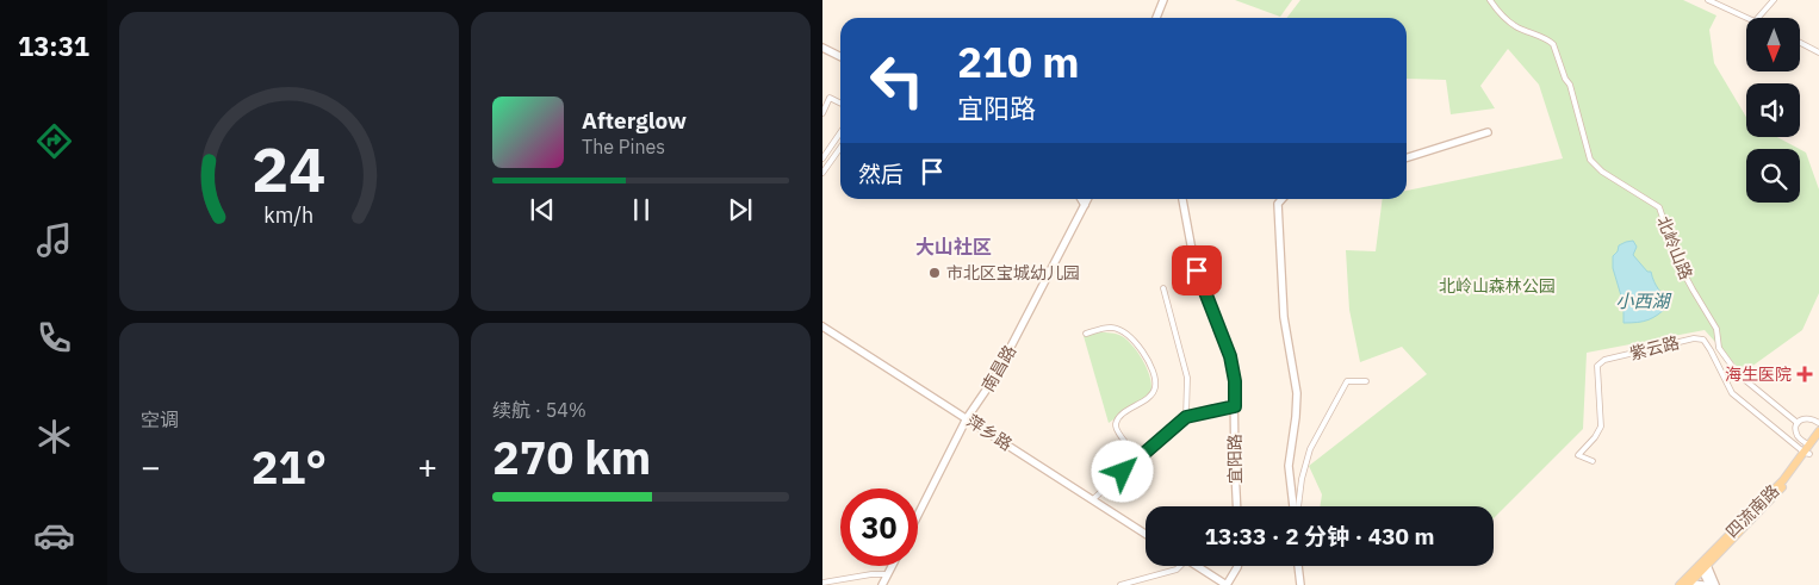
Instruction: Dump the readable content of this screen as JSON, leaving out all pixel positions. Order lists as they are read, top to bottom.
{
  "streets": {
    "main road": ["四流南路"],
    "street": [
      "北岭山路",
      "紫云路",
      "南昌路",
      "萍乡路",
      "宜阳路"
    ]
  },
  "crossings": [
    ["紫云路", "四流南路"],
    ["南昌路", "萍乡路"]
  ],
  "districts": ["大山社区"],
  "water": ["小西湖"],
  "parks": ["北岭山森林公园"],
  "places": {
    "other": ["市北区宝城幼儿园"],
    "health": ["海生医院"]
  },
  "north": "bottom",
  "page": {
    "tabs": "13:31",
    "turn": ["210 m", "宜阳路"],
    "song": ["Afterglow", "The Pines"],
    "then": "然后",
    "tile": [
      "空调",
      ["续航 · 54%", "270 km"]
    ],
    "heat": ["−", "21°", "+"],
    "limit": "30",
    "trip": "13:33 · 2 分钟 · 430 m",
    "gauge": ["24", "km/h"]
  }
}
